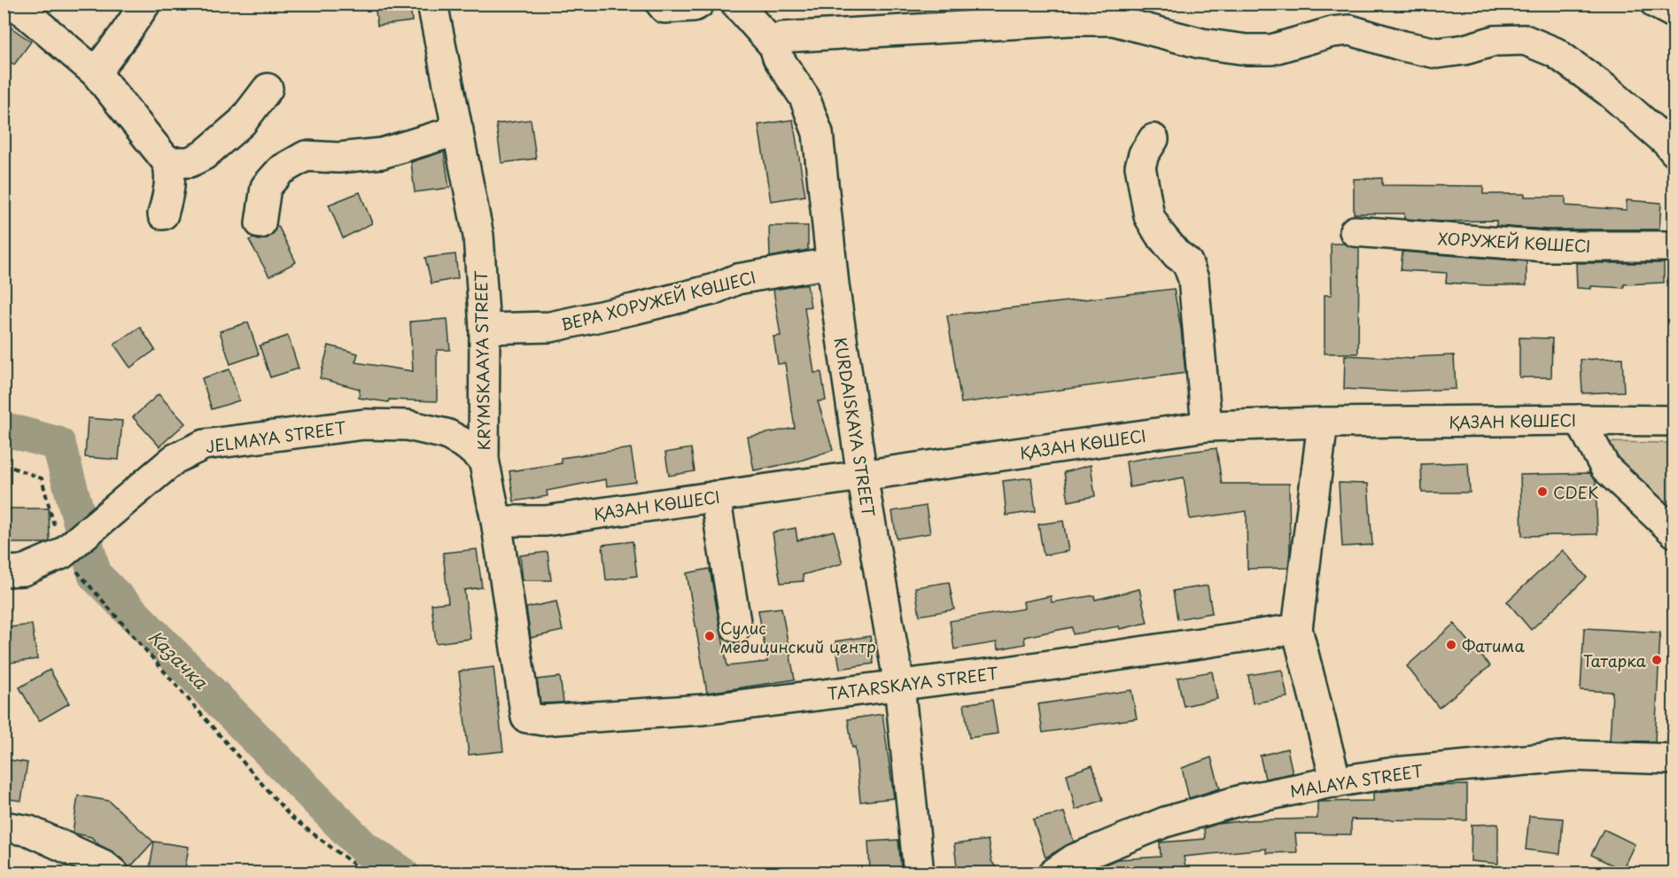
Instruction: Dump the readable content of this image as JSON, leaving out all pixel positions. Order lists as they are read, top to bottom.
{
  "streets": {
    "street": [
      "ХОРУЖЕЙ КӨШЕСІ",
      "ВЕРА ХОРУЖЕЙ КӨШЕСІ",
      "KRYMSKAAYA STREET",
      "ҚАЗАН КӨШЕСІ",
      "KURDAISKAYA STREET",
      "JELMAYA STREET",
      "TATARSKAYA STREET",
      "MALAYA STREET"
    ]
  },
  "crossings": [
    ["ВЕРА ХОРУЖЕЙ КӨШЕСІ", "KRYMSKAAYA STREET"],
    ["ВЕРА ХОРУЖЕЙ КӨШЕСІ", "KURDAISKAYA STREET"],
    ["KRYMSKAAYA STREET", "ҚАЗАН КӨШЕСІ"],
    ["KRYMSKAAYA STREET", "JELMAYA STREET"],
    ["KRYMSKAAYA STREET", "TATARSKAYA STREET"],
    ["ҚАЗАН КӨШЕСІ", "KURDAISKAYA STREET"],
    ["KURDAISKAYA STREET", "TATARSKAYA STREET"]
  ],
  "water": ["Казачка"],
  "places": [
    "CDEK",
    "Сулис медицинский центр",
    "Фатима",
    "Татарка"
  ]
}
